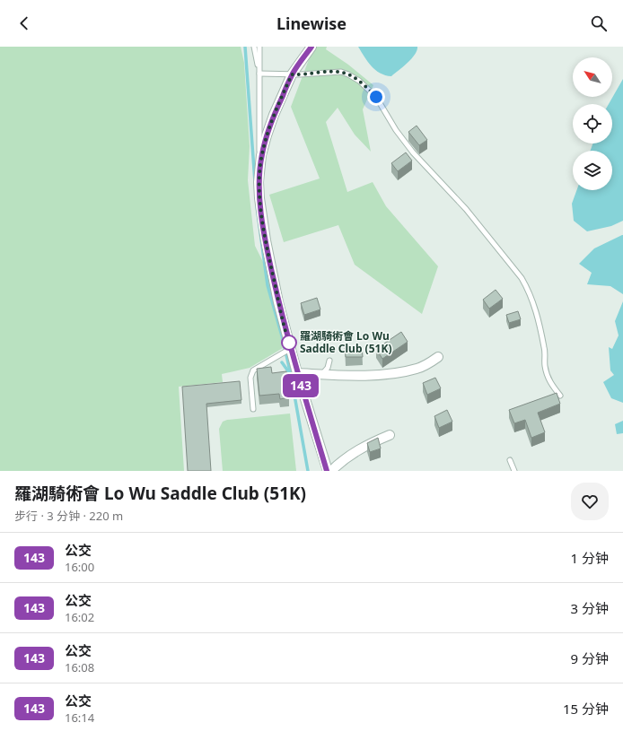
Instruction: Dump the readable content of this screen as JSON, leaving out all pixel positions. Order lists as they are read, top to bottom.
{
  "places": ["羅湖騎術會 Lo Wu Saddle Club (51K)"],
  "lines": ["bus line 143"],
  "north": "top left",
  "page": {
    "header": "Linewise",
    "on_map": "143",
    "heading": ["羅湖騎術會 Lo Wu Saddle Club (51K)", "步行 · 3 分钟 · 220 m"],
    "list": [
      {
        "mark": "143",
        "name": "公交",
        "note": "16:00",
        "value": "1 分钟"
      },
      {
        "mark": "143",
        "name": "公交",
        "note": "16:02",
        "value": "3 分钟"
      },
      {
        "mark": "143",
        "name": "公交",
        "note": "16:08",
        "value": "9 分钟"
      },
      {
        "mark": "143",
        "name": "公交",
        "note": "16:14",
        "value": "15 分钟"
      }
    ]
  }
}
